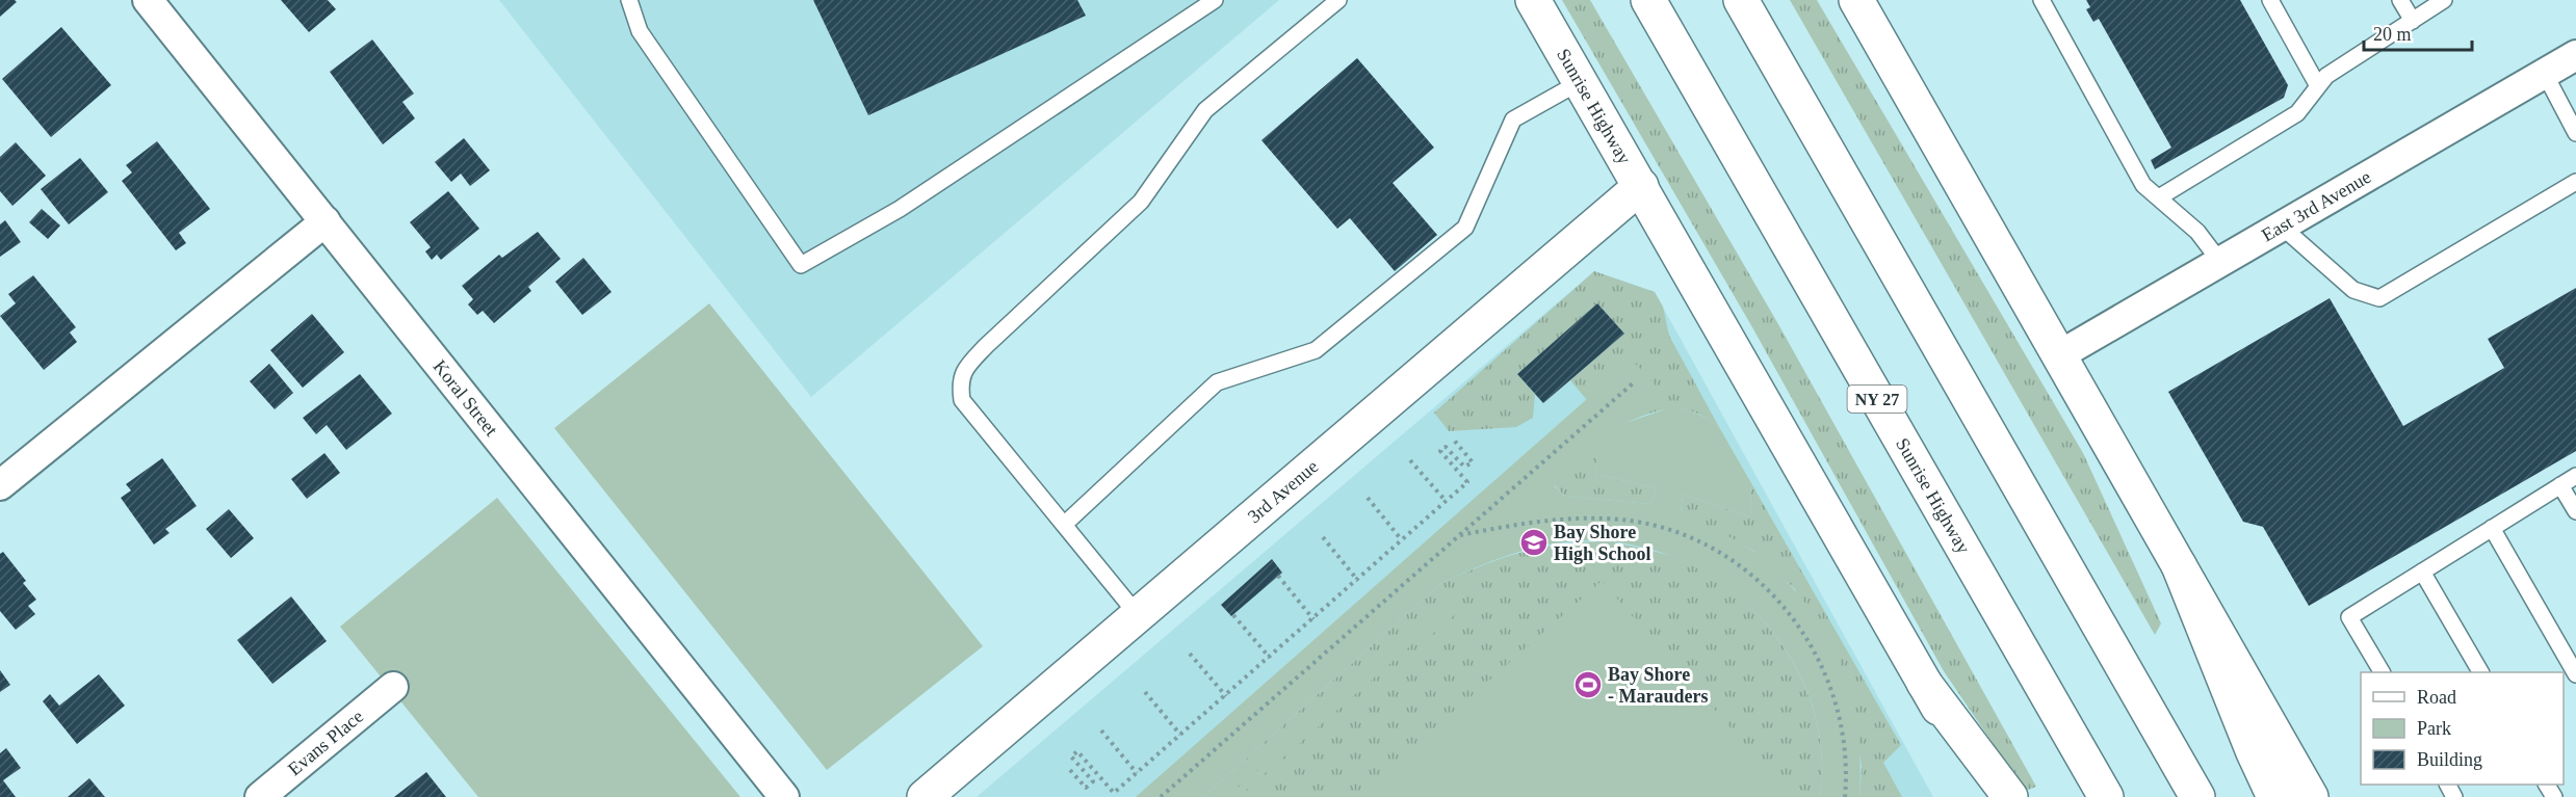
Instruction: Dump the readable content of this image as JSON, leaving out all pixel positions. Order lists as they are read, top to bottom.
{
  "streets": {
    "main road": ["Sunrise Highway", "NY 27", "3rd Avenue"],
    "street": ["East 3rd Avenue", "Koral Street", "Evans Place"]
  },
  "crossings": [
    ["Sunrise Highway", "3rd Avenue"]
  ],
  "places": {
    "school or university": ["Bay Shore High School"],
    "sports": ["Bay Shore - Marauders"]
  },
  "legend": ["Road", "Park", "Building"],
  "scale_bar": "20 m"
}
